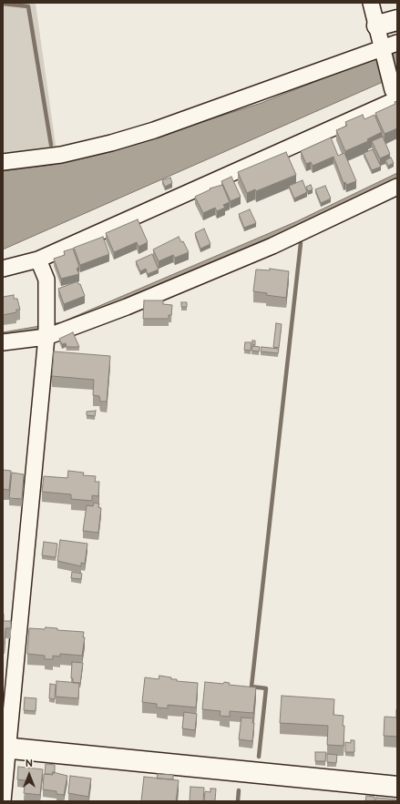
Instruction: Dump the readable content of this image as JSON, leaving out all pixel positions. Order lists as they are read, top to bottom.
{
  "north": "top"
}
